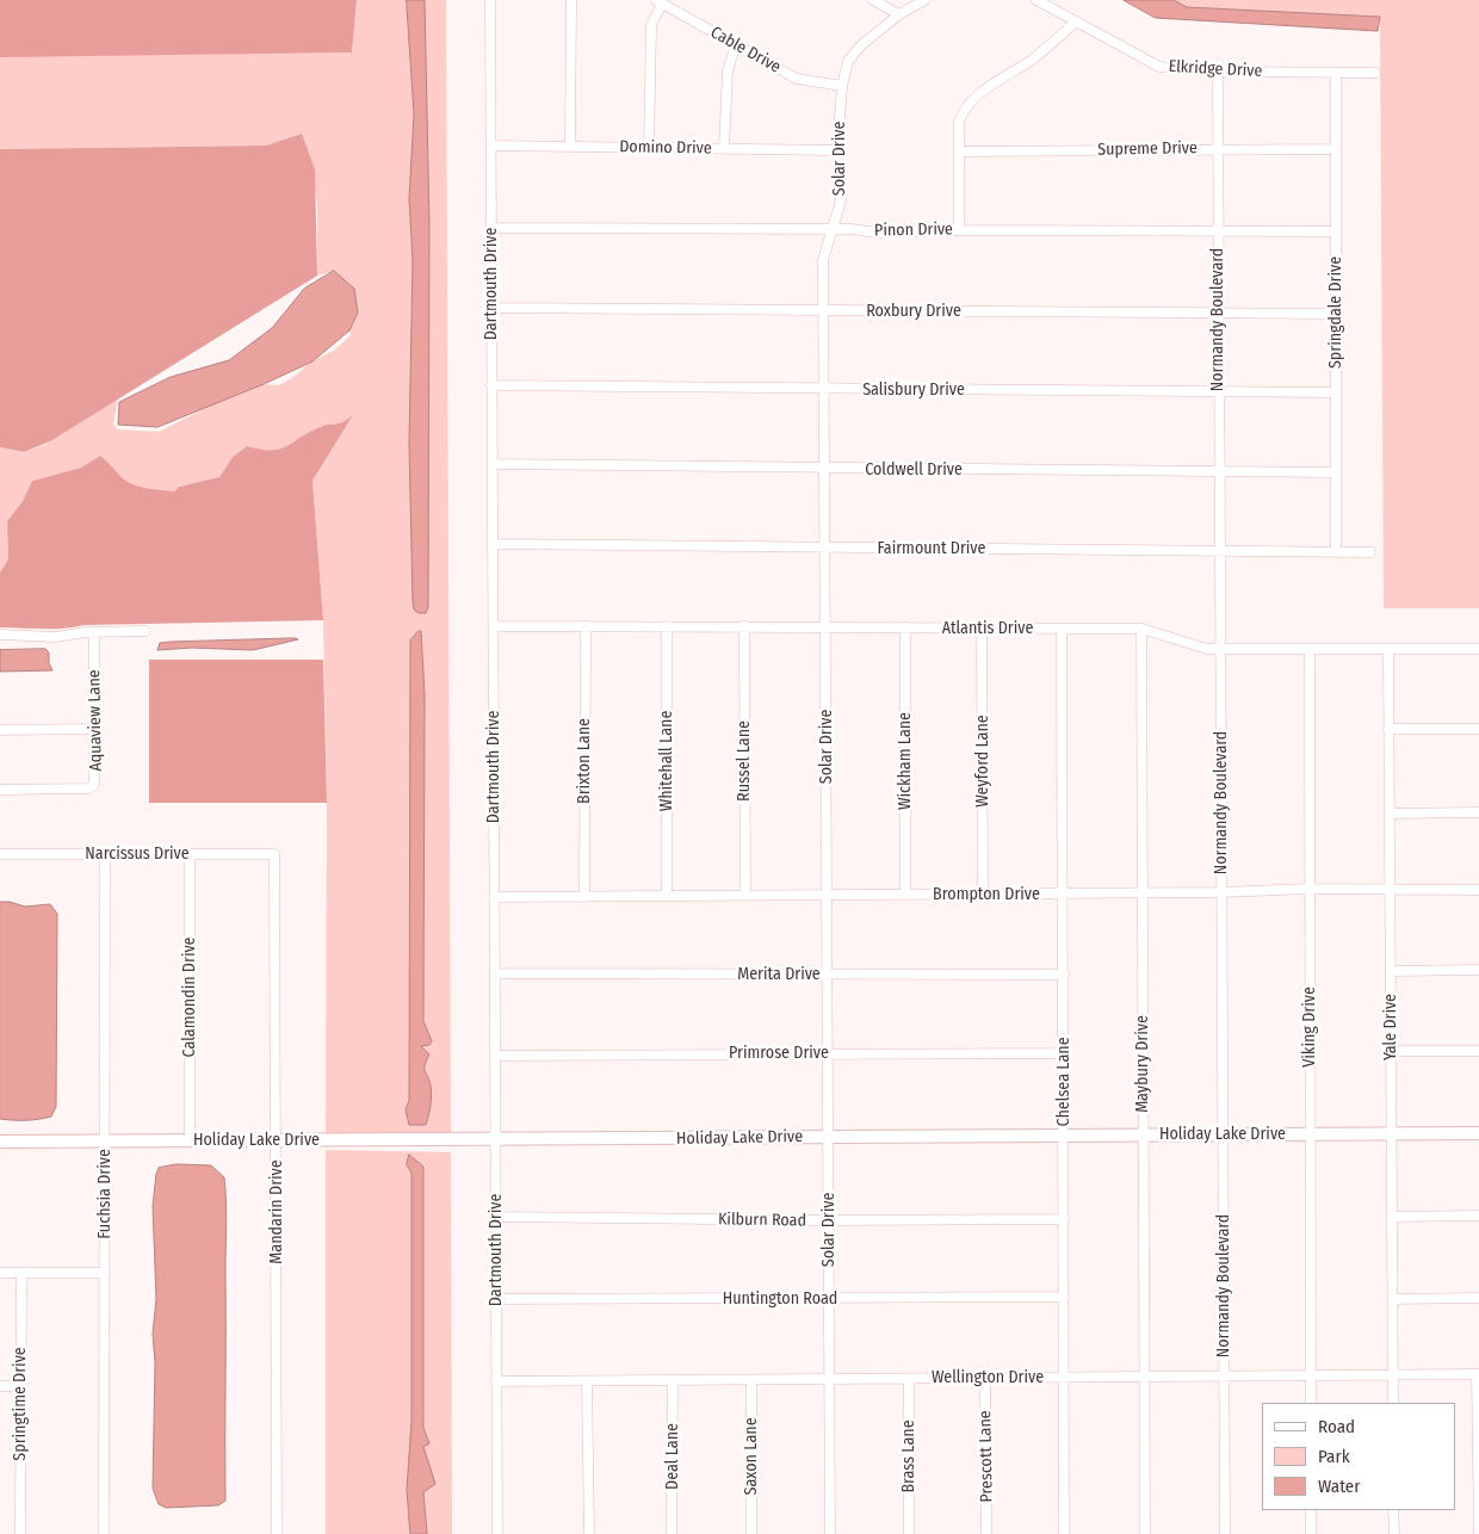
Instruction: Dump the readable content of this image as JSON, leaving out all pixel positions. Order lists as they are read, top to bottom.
{
  "streets": {
    "street": [
      "Cable Drive",
      "Elkridge Drive",
      "Domino Drive",
      "Supreme Drive",
      "Solar Drive",
      "Pinon Drive",
      "Dartmouth Drive",
      "Roxbury Drive",
      "Springdale Drive",
      "Normandy Boulevard",
      "Salisbury Drive",
      "Coldwell Drive",
      "Fairmount Drive",
      "Atlantis Drive",
      "Aquaview Lane",
      "Brixton Lane",
      "Whitehall Lane",
      "Russel Lane",
      "Wickham Lane",
      "Weyford Lane",
      "Narcissus Drive",
      "Brompton Drive",
      "Merita Drive",
      "Calamondin Drive",
      "Viking Drive",
      "Yale Drive",
      "Primrose Drive",
      "Maybury Drive",
      "Chelsea Lane",
      "Holiday Lake Drive",
      "Fuchsia Drive",
      "Mandarin Drive",
      "Kilburn Road",
      "Huntington Road",
      "Wellington Drive",
      "Springtime Drive",
      "Deal Lane",
      "Saxon Lane",
      "Brass Lane",
      "Prescott Lane"
    ]
  },
  "crossings": [
    ["Cable Drive", "Solar Drive"],
    ["Elkridge Drive", "Springdale Drive"],
    ["Elkridge Drive", "Normandy Boulevard"],
    ["Domino Drive", "Solar Drive"],
    ["Domino Drive", "Dartmouth Drive"],
    ["Supreme Drive", "Springdale Drive"],
    ["Supreme Drive", "Normandy Boulevard"],
    ["Solar Drive", "Pinon Drive"],
    ["Solar Drive", "Roxbury Drive"],
    ["Solar Drive", "Salisbury Drive"],
    ["Solar Drive", "Coldwell Drive"],
    ["Solar Drive", "Fairmount Drive"],
    ["Solar Drive", "Atlantis Drive"],
    ["Solar Drive", "Brompton Drive"],
    ["Solar Drive", "Merita Drive"],
    ["Solar Drive", "Primrose Drive"],
    ["Solar Drive", "Holiday Lake Drive"],
    ["Solar Drive", "Kilburn Road"],
    ["Solar Drive", "Huntington Road"],
    ["Solar Drive", "Wellington Drive"],
    ["Pinon Drive", "Dartmouth Drive"],
    ["Pinon Drive", "Springdale Drive"],
    ["Pinon Drive", "Normandy Boulevard"],
    ["Dartmouth Drive", "Roxbury Drive"],
    ["Dartmouth Drive", "Salisbury Drive"],
    ["Dartmouth Drive", "Coldwell Drive"],
    ["Dartmouth Drive", "Fairmount Drive"],
    ["Dartmouth Drive", "Atlantis Drive"],
    ["Dartmouth Drive", "Brompton Drive"],
    ["Dartmouth Drive", "Merita Drive"],
    ["Dartmouth Drive", "Primrose Drive"],
    ["Dartmouth Drive", "Holiday Lake Drive"],
    ["Dartmouth Drive", "Kilburn Road"],
    ["Dartmouth Drive", "Huntington Road"],
    ["Dartmouth Drive", "Wellington Drive"],
    ["Roxbury Drive", "Springdale Drive"],
    ["Roxbury Drive", "Normandy Boulevard"],
    ["Springdale Drive", "Salisbury Drive"],
    ["Springdale Drive", "Coldwell Drive"],
    ["Springdale Drive", "Fairmount Drive"],
    ["Normandy Boulevard", "Salisbury Drive"],
    ["Normandy Boulevard", "Coldwell Drive"],
    ["Normandy Boulevard", "Fairmount Drive"],
    ["Normandy Boulevard", "Atlantis Drive"],
    ["Normandy Boulevard", "Brompton Drive"],
    ["Normandy Boulevard", "Holiday Lake Drive"],
    ["Normandy Boulevard", "Wellington Drive"],
    ["Atlantis Drive", "Brixton Lane"],
    ["Atlantis Drive", "Whitehall Lane"],
    ["Atlantis Drive", "Russel Lane"],
    ["Atlantis Drive", "Wickham Lane"],
    ["Atlantis Drive", "Weyford Lane"],
    ["Atlantis Drive", "Viking Drive"],
    ["Atlantis Drive", "Yale Drive"],
    ["Atlantis Drive", "Maybury Drive"],
    ["Atlantis Drive", "Chelsea Lane"],
    ["Brixton Lane", "Brompton Drive"],
    ["Whitehall Lane", "Brompton Drive"],
    ["Russel Lane", "Brompton Drive"],
    ["Wickham Lane", "Brompton Drive"],
    ["Weyford Lane", "Brompton Drive"],
    ["Narcissus Drive", "Calamondin Drive"],
    ["Narcissus Drive", "Fuchsia Drive"],
    ["Narcissus Drive", "Mandarin Drive"],
    ["Brompton Drive", "Viking Drive"],
    ["Brompton Drive", "Yale Drive"],
    ["Brompton Drive", "Maybury Drive"],
    ["Brompton Drive", "Chelsea Lane"],
    ["Merita Drive", "Chelsea Lane"],
    ["Calamondin Drive", "Holiday Lake Drive"],
    ["Viking Drive", "Holiday Lake Drive"],
    ["Viking Drive", "Wellington Drive"],
    ["Yale Drive", "Holiday Lake Drive"],
    ["Yale Drive", "Wellington Drive"],
    ["Primrose Drive", "Chelsea Lane"],
    ["Maybury Drive", "Holiday Lake Drive"],
    ["Maybury Drive", "Wellington Drive"],
    ["Chelsea Lane", "Holiday Lake Drive"],
    ["Chelsea Lane", "Kilburn Road"],
    ["Chelsea Lane", "Huntington Road"],
    ["Chelsea Lane", "Wellington Drive"],
    ["Holiday Lake Drive", "Fuchsia Drive"],
    ["Holiday Lake Drive", "Mandarin Drive"],
    ["Wellington Drive", "Deal Lane"],
    ["Wellington Drive", "Saxon Lane"],
    ["Wellington Drive", "Brass Lane"],
    ["Wellington Drive", "Prescott Lane"]
  ],
  "legend": ["Road", "Park", "Water"]
}
